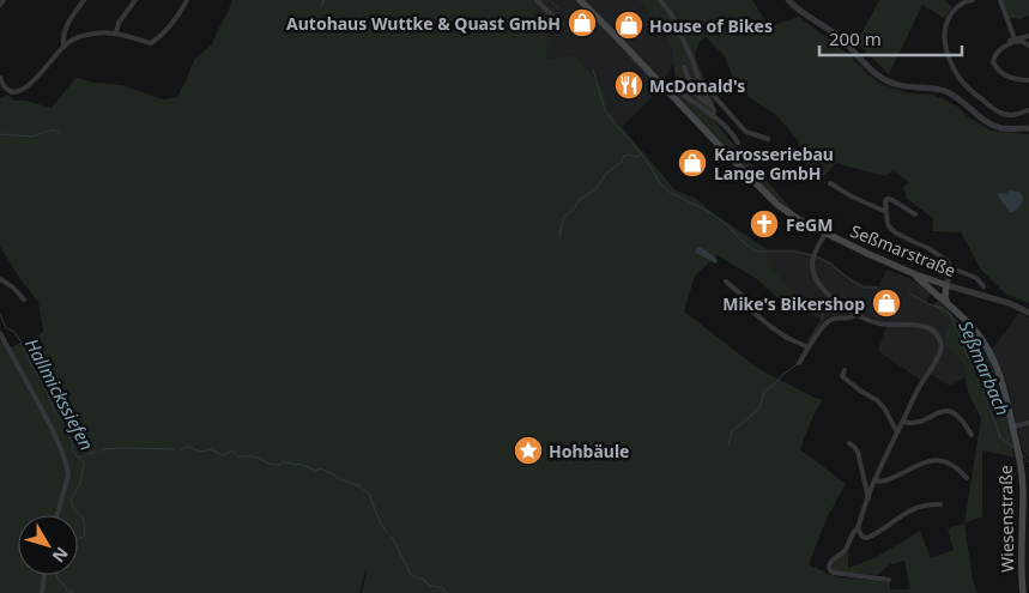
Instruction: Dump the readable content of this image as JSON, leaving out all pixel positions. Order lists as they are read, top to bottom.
{
  "streets": {
    "main road": ["Seßmarstraße", "Wiesenstraße"]
  },
  "crossings": [
    ["Seßmarstraße", "Wiesenstraße"]
  ],
  "water": ["Seßmarbach", "Hallmickssiefen"],
  "places": {
    "shop": [
      "Autohaus Wuttke & Quast GmbH",
      "House of Bikes",
      "Karosseriebau Lange GmbH",
      "Mike's Bikershop"
    ],
    "restaurant": ["McDonald's"],
    "church": ["FeGM"],
    "place": ["Hohbäule"]
  },
  "scale_bar": "200 m",
  "north": "bottom right"
}
